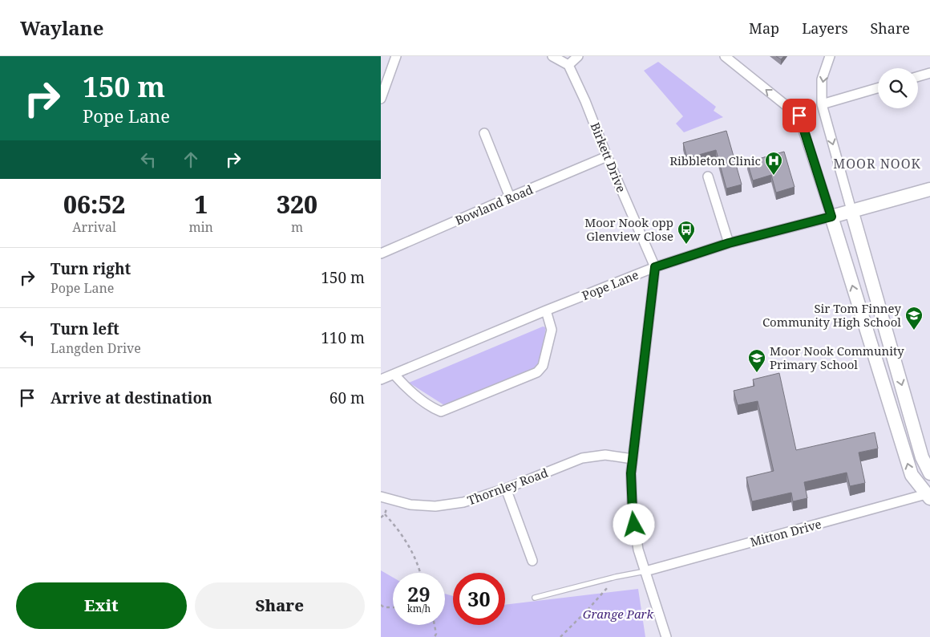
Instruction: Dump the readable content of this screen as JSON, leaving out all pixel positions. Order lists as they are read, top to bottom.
{
  "streets": {
    "street": [
      "Birkett Drive",
      "Bowland Road",
      "Pope Lane",
      "Thornley Road",
      "Mitton Drive"
    ]
  },
  "crossings": [
    ["Birkett Drive", "Bowland Road"],
    ["Birkett Drive", "Pope Lane"]
  ],
  "districts": ["MOOR NOOK"],
  "parks": ["Grange Park"],
  "places": {
    "hospital": ["Ribbleton Clinic"],
    "bus stop": ["Moor Nook opp Glenview Close"],
    "school or university": ["Sir Tom Finney Community High School", "Moor Nook Community Primary School"]
  },
  "page": {
    "header": "Waylane",
    "nav": ["Map", "Layers", "Share"],
    "turn": ["150 m", "Pope Lane"],
    "eta": [
      "06:52",
      "Arrival",
      "1",
      "min",
      "320",
      "m"
    ],
    "list": [
      {
        "name": "Turn right",
        "note": "Pope Lane",
        "value": "150 m"
      },
      {
        "name": "Turn left",
        "note": "Langden Drive",
        "value": "110 m"
      },
      {
        "name": "Arrive at destination",
        "value": "60 m"
      }
    ],
    "speed": "29 km/h",
    "limit": "30",
    "buttons": ["Exit", "Share"]
  }
}
